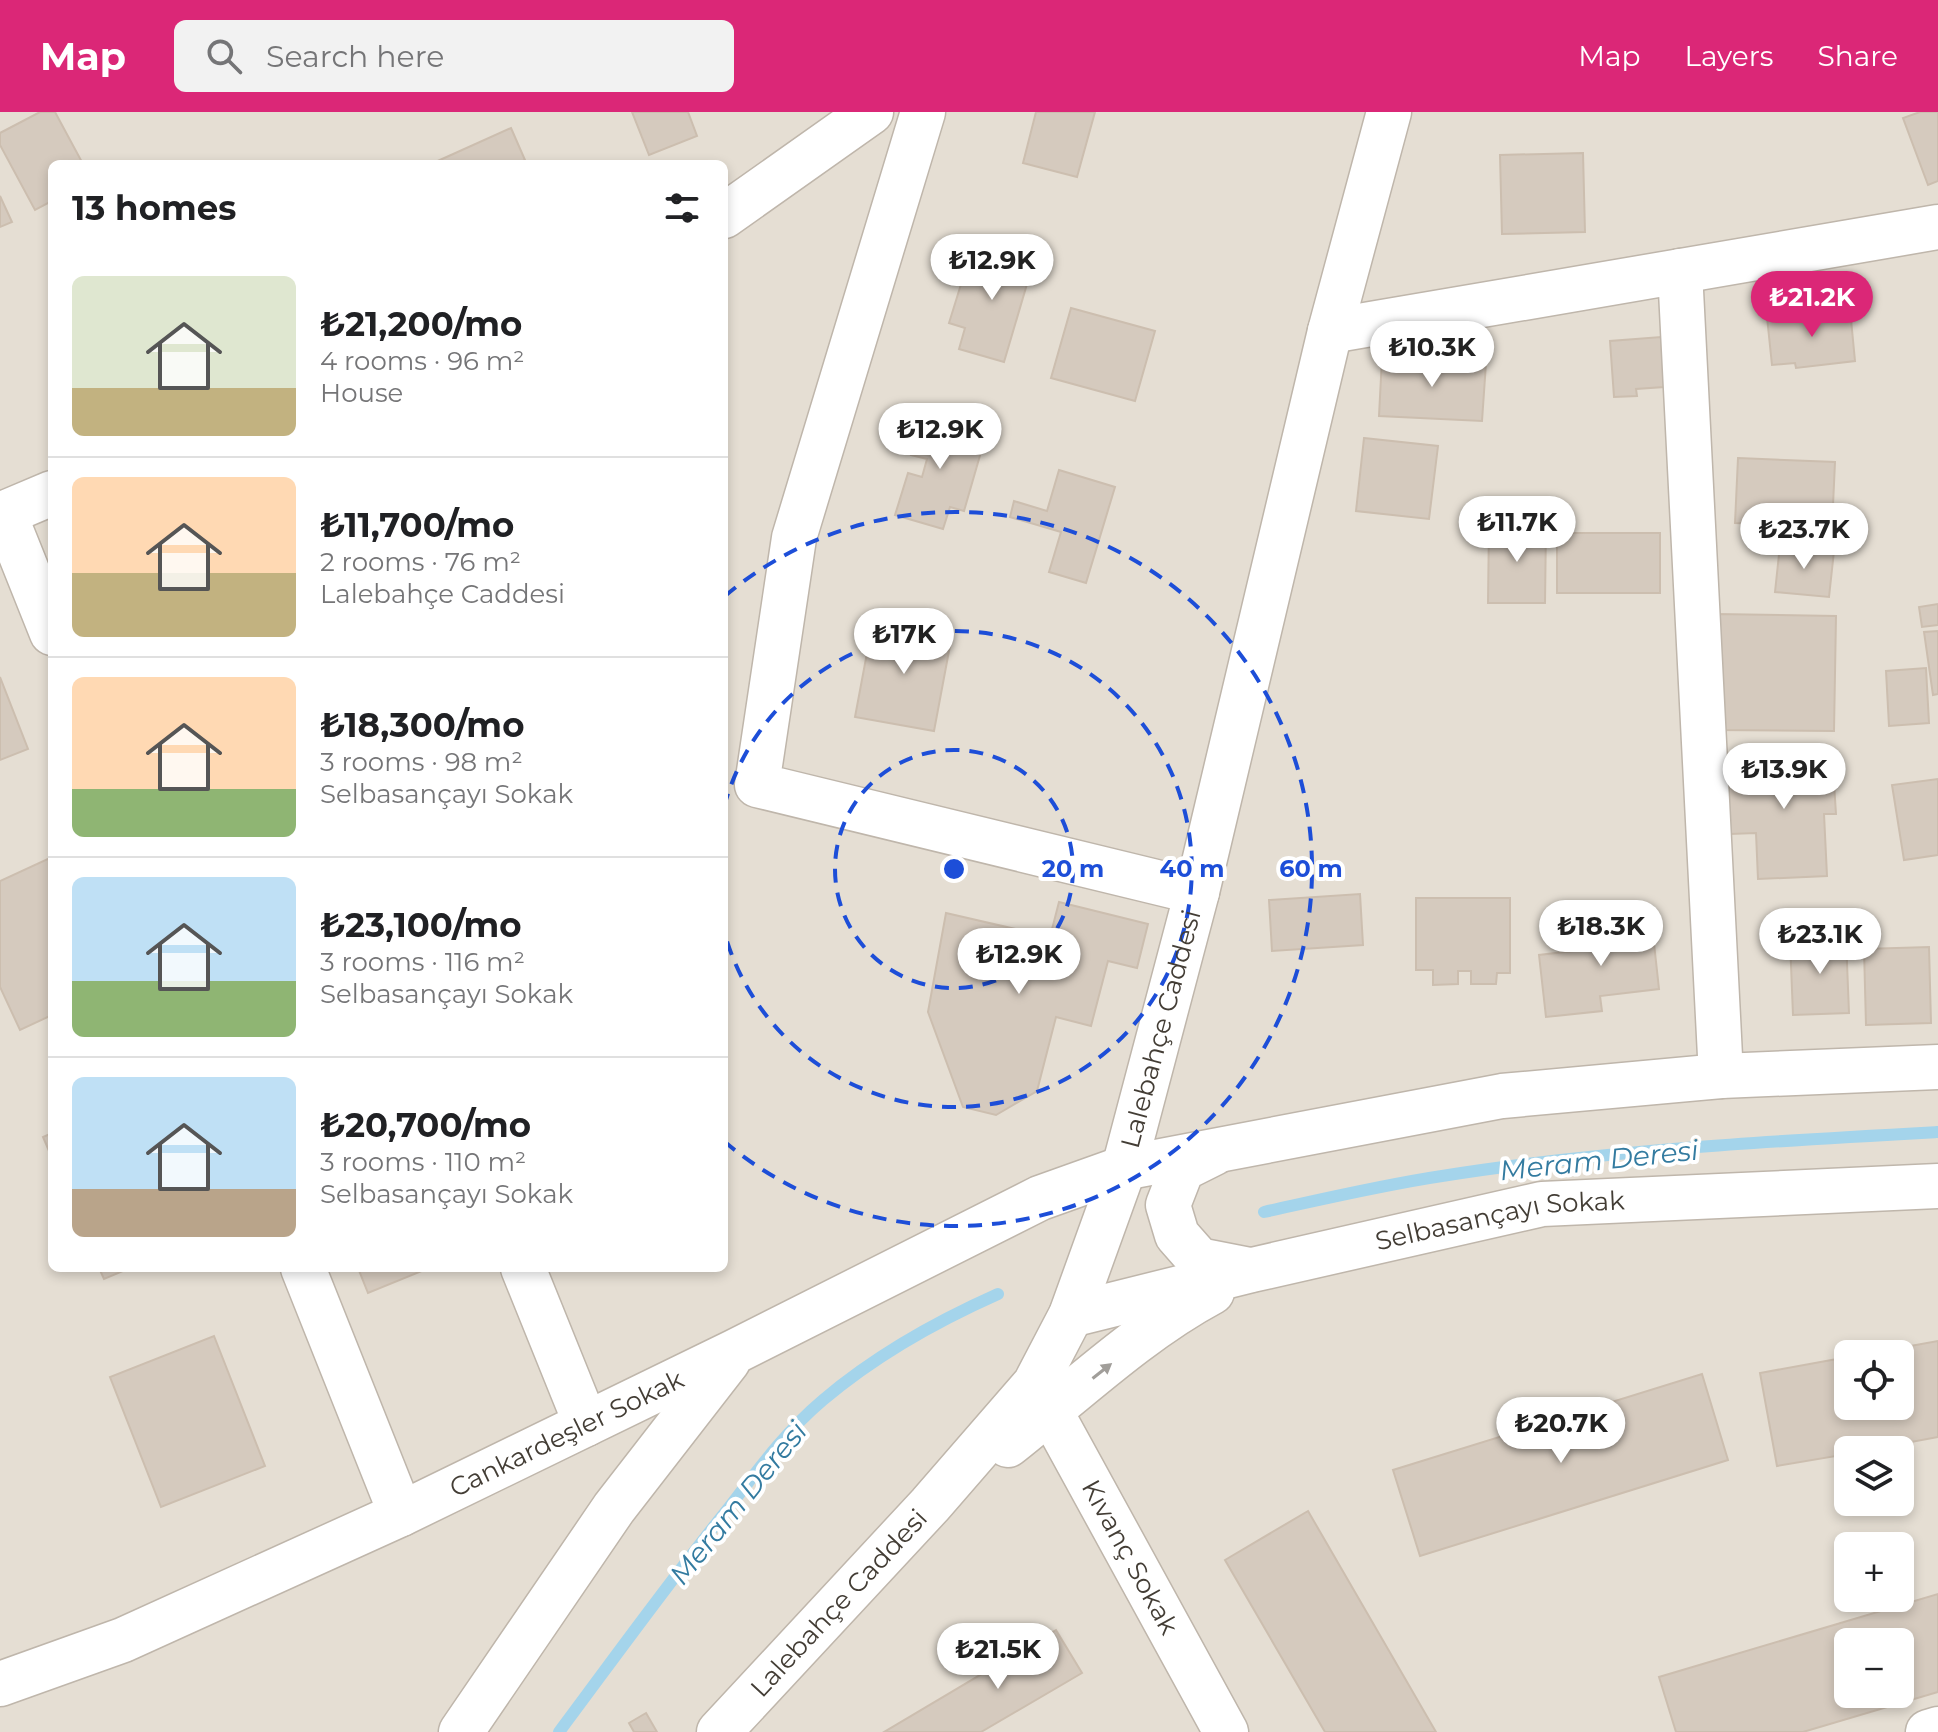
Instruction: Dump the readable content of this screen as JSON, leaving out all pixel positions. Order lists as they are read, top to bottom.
{
  "streets": {
    "street": [
      "Lalebahçe Caddesi",
      "Selbasançayı Sokak",
      "Cankardeşler Sokak",
      "Kıvanç Sokak"
    ]
  },
  "crossings": [
    ["Lalebahçe Caddesi", "Selbasançayı Sokak"],
    ["Lalebahçe Caddesi", "Cankardeşler Sokak"],
    ["Lalebahçe Caddesi", "Kıvanç Sokak"]
  ],
  "water": ["Meram Deresi"],
  "page": {
    "header": "Map",
    "search": "Search here",
    "nav": ["Map", "Layers", "Share"],
    "heading": "13 homes",
    "price": [
      "₺12.9K",
      "₺21.2K",
      "₺10.3K",
      "₺12.9K",
      "₺11.7K",
      "₺23.7K",
      "₺17K",
      "₺13.9K",
      "₺18.3K",
      "₺23.1K",
      "₺12.9K",
      "₺20.7K",
      "₺21.5K"
    ],
    "list": [
      {
        "name": "₺21,200/mo",
        "note": "4 rooms · 96 m² · House"
      },
      {
        "name": "₺11,700/mo",
        "note": "2 rooms · 76 m² · Lalebahçe Caddesi"
      },
      {
        "name": "₺18,300/mo",
        "note": "3 rooms · 98 m² · Selbasançayı Sokak"
      },
      {
        "name": "₺23,100/mo",
        "note": "3 rooms · 116 m² · Selbasançayı Sokak"
      },
      {
        "name": "₺20,700/mo",
        "note": "3 rooms · 110 m² · Selbasançayı Sokak"
      }
    ],
    "map_buttons": ["+", "−"]
  },
  "rings": ["20 m", "40 m", "60 m"]
}
